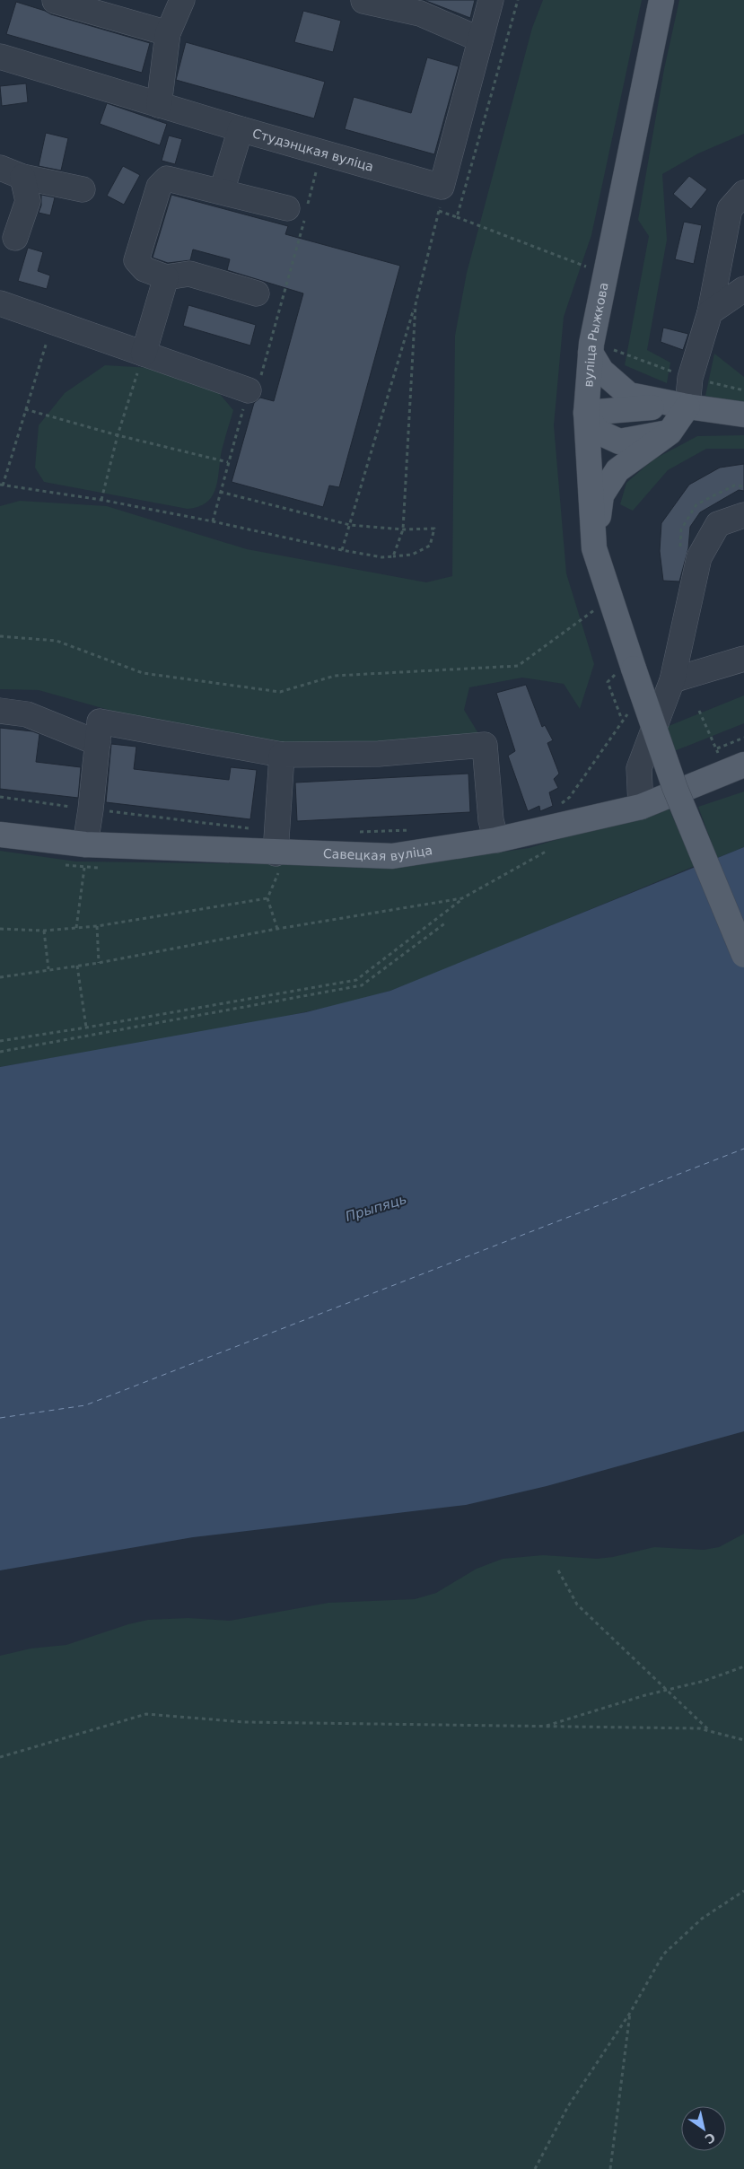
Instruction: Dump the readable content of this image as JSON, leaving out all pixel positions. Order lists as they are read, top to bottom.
{
  "streets": {
    "main road": ["вуліца Рыжкова", "Савецкая вуліца"],
    "street": ["Студэнцкая вуліца"]
  },
  "water": ["Прыпяць"],
  "north": "bottom right"
}
